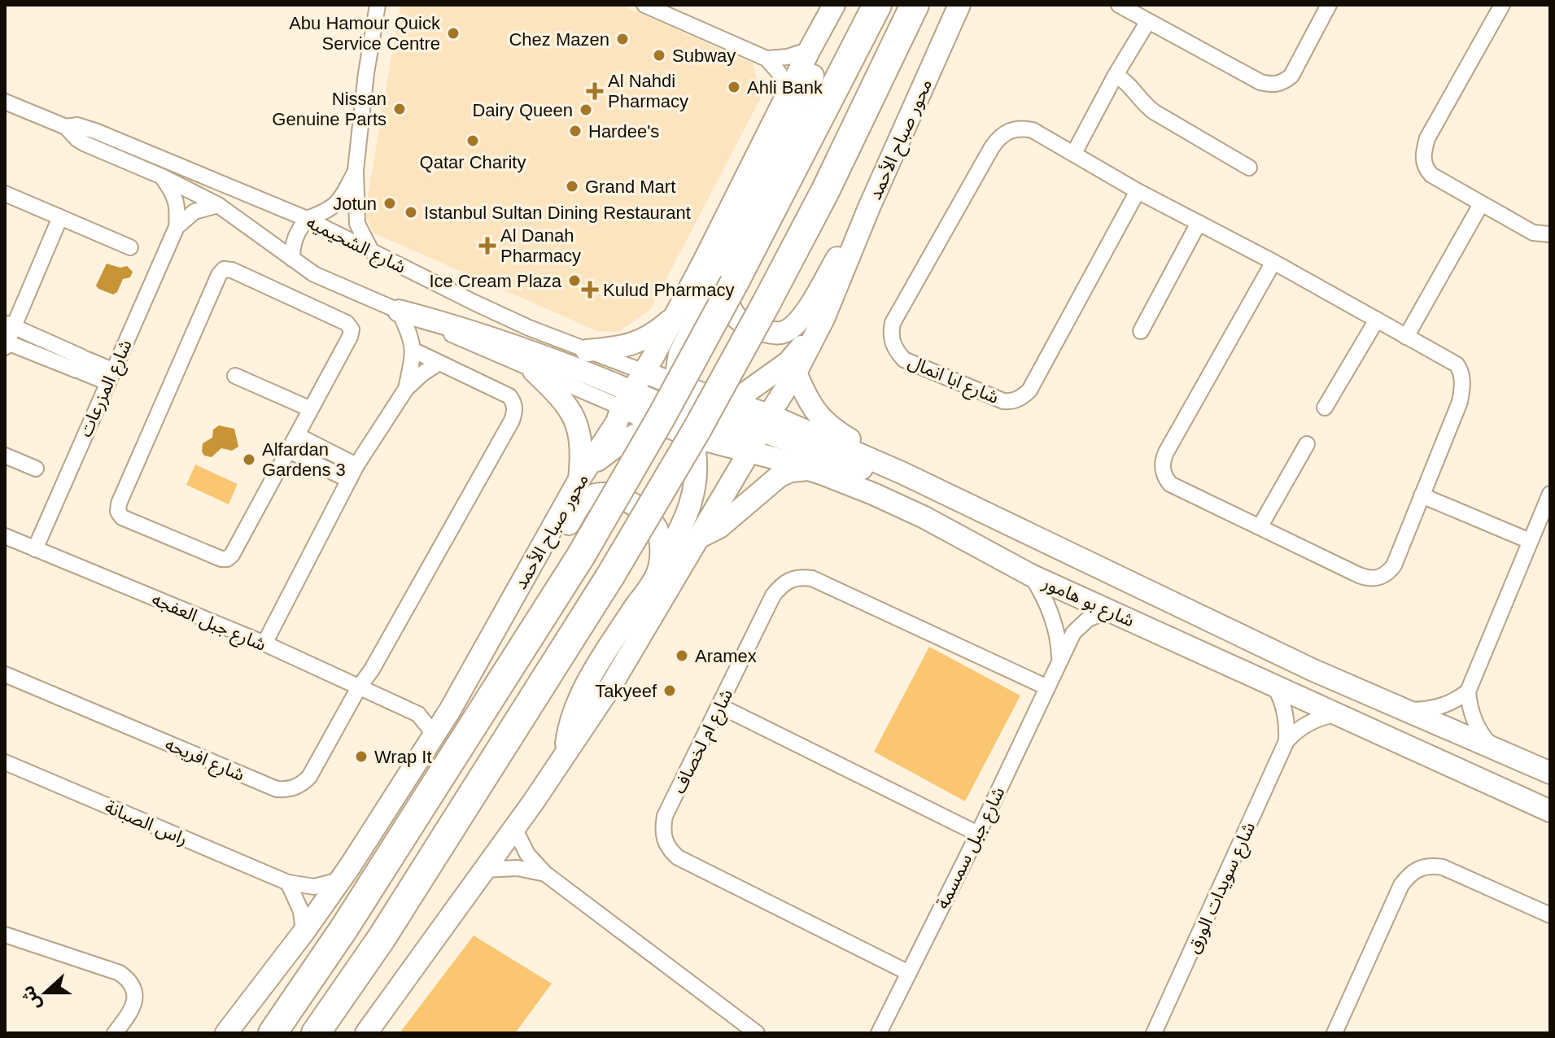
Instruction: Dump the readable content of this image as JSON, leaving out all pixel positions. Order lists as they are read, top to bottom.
{
  "streets": {
    "highway": ["محور صباح الأحمد"],
    "street": [
      "شارع الشحيميه",
      "شارع ابا انمال",
      "شارع المزرعات",
      "شارع بو هامور",
      "شارع جبل العفجه",
      "شارع ام لخصاف",
      "شارع افريحه",
      "راس الصبانة",
      "شارع جبل سمسمة",
      "شارع سويدات الورق"
    ]
  },
  "crossings": [
    ["محور صباح الأحمد", "شارع الشحيميه"],
    ["محور صباح الأحمد", "شارع بو هامور"],
    ["محور صباح الأحمد", "شارع جبل العفجه"],
    ["محور صباح الأحمد", "راس الصبانة"],
    ["شارع الشحيميه", "شارع المزرعات"],
    ["شارع الشحيميه", "شارع بو هامور"],
    ["شارع المزرعات", "شارع جبل العفجه"],
    ["شارع بو هامور", "شارع جبل سمسمة"],
    ["شارع بو هامور", "شارع سويدات الورق"],
    ["شارع جبل العفجه", "شارع افريحه"],
    ["شارع ام لخصاف", "شارع جبل سمسمة"]
  ],
  "places": {
    "other": [
      "Abu Hamour Quick Service Centre",
      "Chez Mazen",
      "Subway",
      "Ahli Bank",
      "Nissan Genuine Parts",
      "Dairy Queen",
      "Hardee's",
      "Qatar Charity",
      "Grand Mart",
      "Jotun",
      "Istanbul Sultan Dining Restaurant",
      "Ice Cream Plaza",
      "Alfardan Gardens 3",
      "Aramex",
      "Takyeef",
      "Wrap It"
    ],
    "health": ["Al Nahdi Pharmacy", "Al Danah Pharmacy", "Kulud Pharmacy"]
  },
  "north": "left"
}
